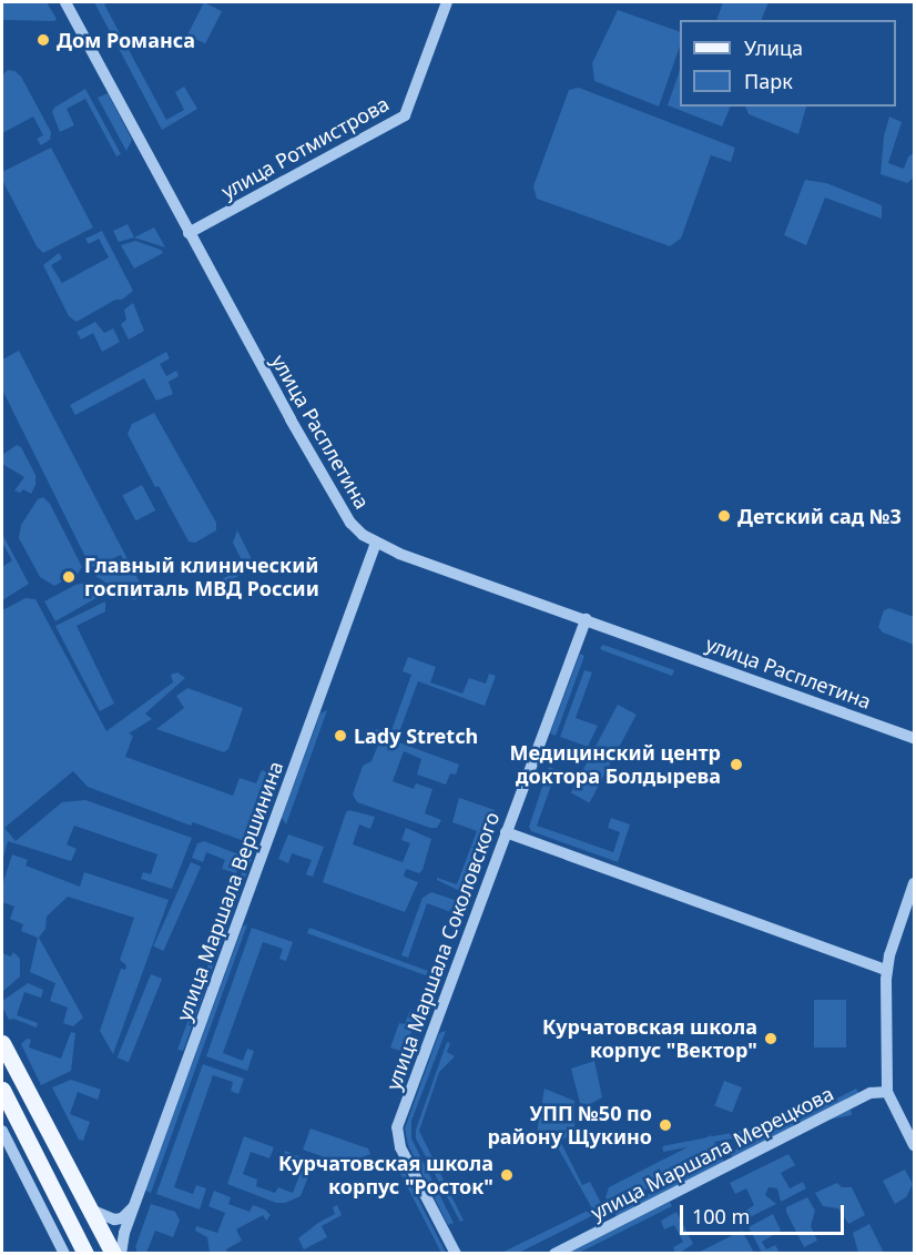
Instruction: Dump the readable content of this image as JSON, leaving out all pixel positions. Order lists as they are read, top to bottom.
{
  "streets": {
    "street": [
      "улица Ротмистрова",
      "улица Расплетина",
      "улица Маршала Вершинина",
      "улица Маршала Соколовского",
      "улица Маршала Мерецкова"
    ]
  },
  "crossings": [
    ["улица Ротмистрова", "улица Расплетина"],
    ["улица Расплетина", "улица Маршала Вершинина"],
    ["улица Расплетина", "улица Маршала Соколовского"]
  ],
  "places": [
    "Дом Романса",
    "Детский сад №3",
    "Главный клинический госпиталь МВД России",
    "Lady Stretch",
    "Медицинский центр доктора Болдырева",
    "Курчатовская школа корпус \"Вектор\"",
    "УПП №50 по району Щукино",
    "Курчатовская школа корпус \"Росток\""
  ],
  "legend": ["Улица", "Парк"],
  "scale_bar": "100 m"
}
